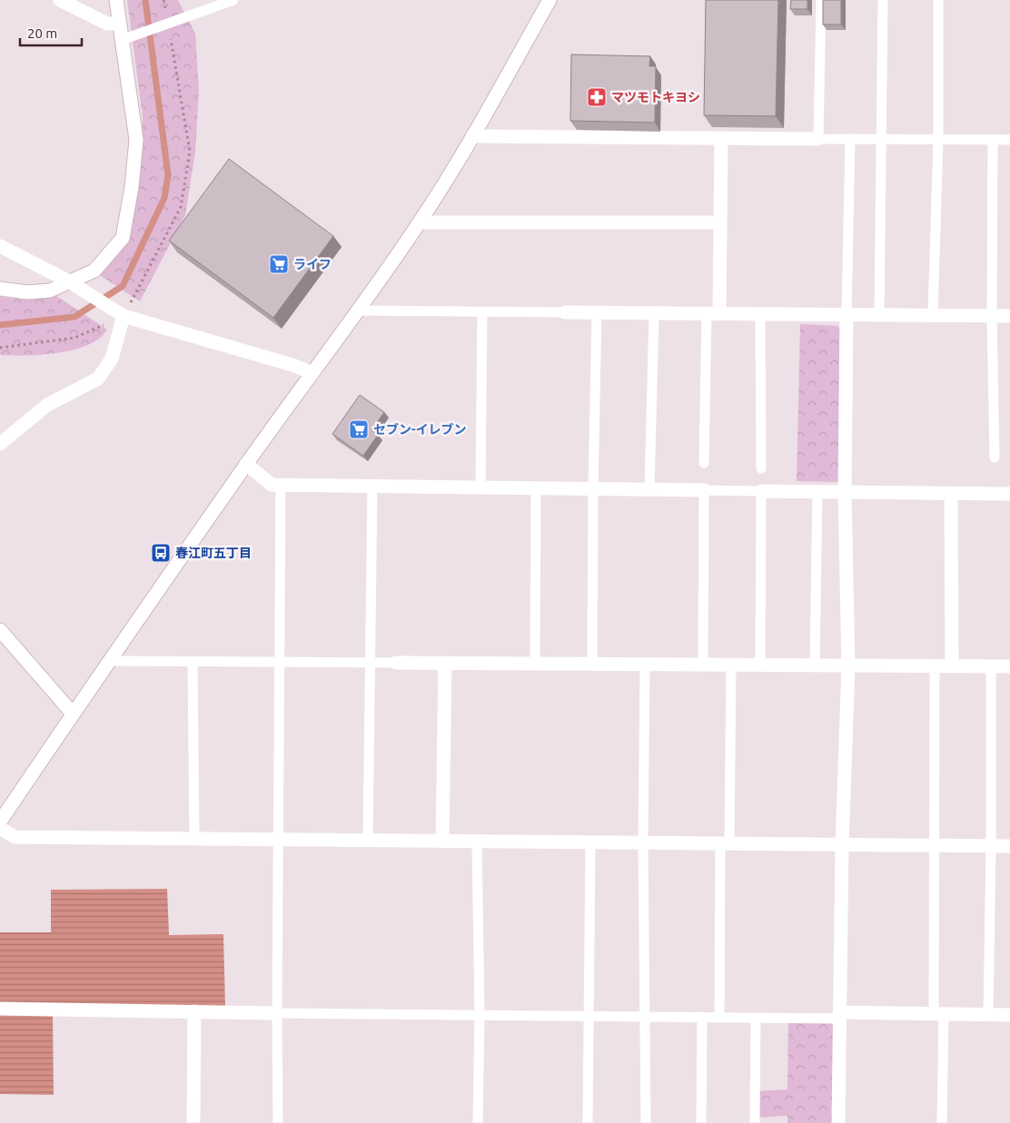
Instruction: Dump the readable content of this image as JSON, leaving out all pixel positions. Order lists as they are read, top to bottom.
{
  "places": {
    "pharmacy": ["マツモトキヨシ"],
    "supermarket": ["ライフ", "セブン-イレブン"],
    "bus stop": ["春江町五丁目"]
  },
  "scale_bar": "20 m"
}
